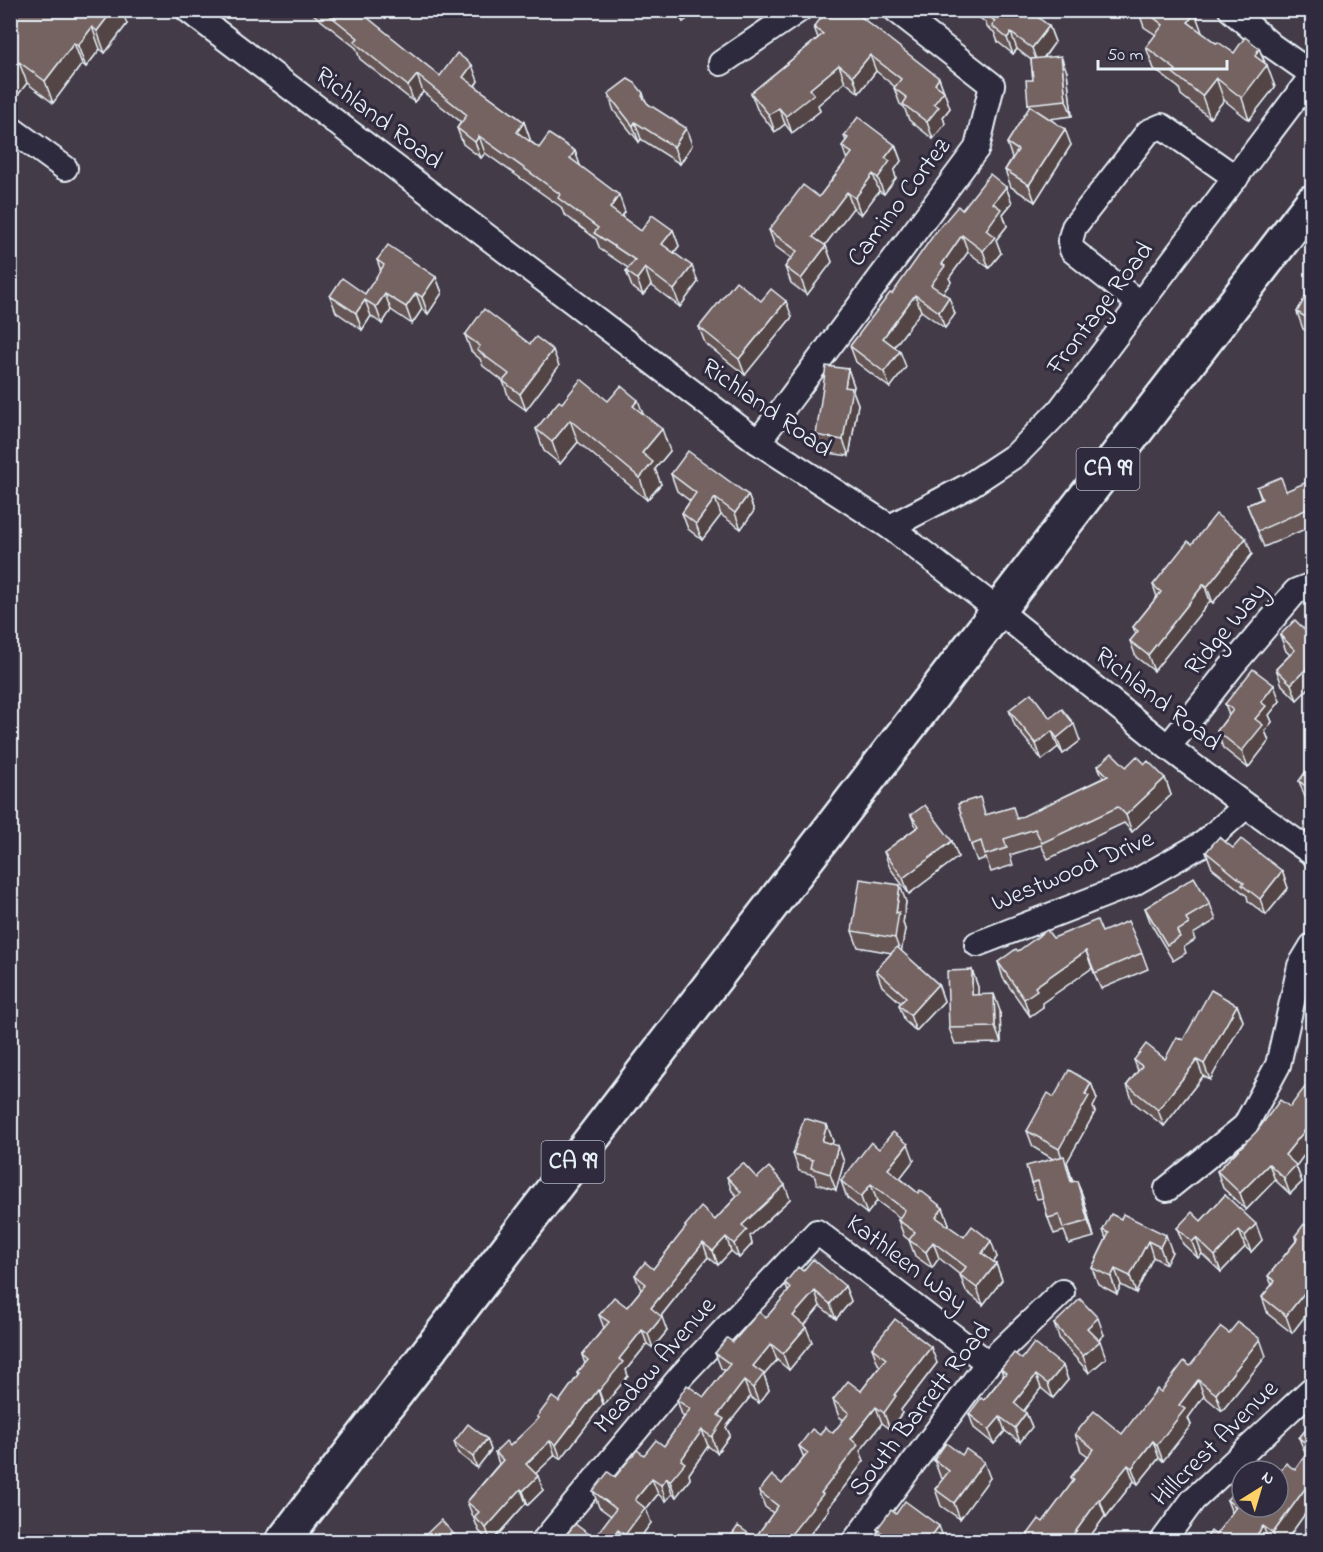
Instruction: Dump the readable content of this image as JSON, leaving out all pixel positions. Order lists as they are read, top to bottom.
{
  "streets": {
    "highway": ["CA 99"],
    "street": [
      "Richland Road",
      "Camino Cortez",
      "Frontage Road",
      "Ridge Way",
      "Westwood Drive",
      "Kathleen Way",
      "Meadow Avenue",
      "South Barrett Road",
      "Hillcrest Avenue"
    ]
  },
  "crossings": [
    ["Richland Road", "Camino Cortez"],
    ["Richland Road", "Frontage Road"],
    ["Richland Road", "CA 99"],
    ["Richland Road", "Ridge Way"],
    ["Richland Road", "Westwood Drive"],
    ["Kathleen Way", "Meadow Avenue"],
    ["Kathleen Way", "South Barrett Road"]
  ],
  "scale_bar": "50 m",
  "north": "top right"
}
